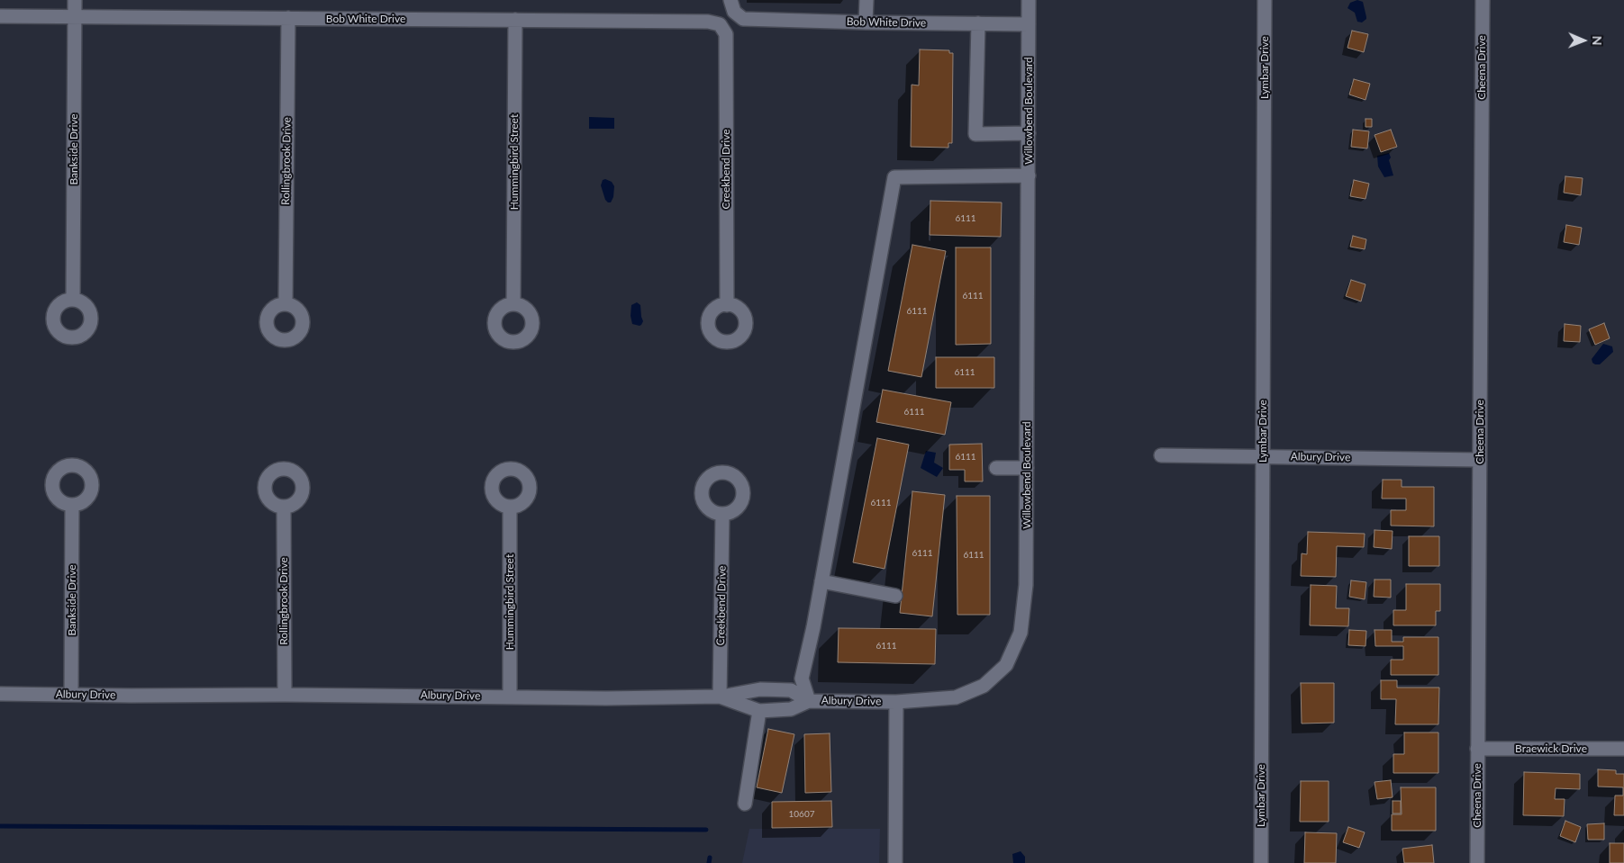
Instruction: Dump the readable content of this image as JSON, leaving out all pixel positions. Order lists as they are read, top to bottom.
{
  "streets": {
    "street": [
      "Bob White Drive",
      "Lymbar Drive",
      "Cheena Drive",
      "Willowbend Boulevard",
      "Bankside Drive",
      "Rollingbrook Drive",
      "Hummingbird Street",
      "Creekbend Drive",
      "Albury Drive",
      "Braewick Drive"
    ]
  },
  "crossings": [
    ["Bob White Drive", "Willowbend Boulevard"],
    ["Bob White Drive", "Bankside Drive"],
    ["Bob White Drive", "Rollingbrook Drive"],
    ["Bob White Drive", "Hummingbird Street"],
    ["Bob White Drive", "Creekbend Drive"],
    ["Lymbar Drive", "Albury Drive"],
    ["Cheena Drive", "Albury Drive"],
    ["Cheena Drive", "Braewick Drive"],
    ["Willowbend Boulevard", "Albury Drive"],
    ["Bankside Drive", "Albury Drive"],
    ["Rollingbrook Drive", "Albury Drive"],
    ["Hummingbird Street", "Albury Drive"],
    ["Creekbend Drive", "Albury Drive"]
  ],
  "house_numbers": [
    "6111",
    "6111",
    "6111",
    "6111",
    "6111",
    "6111",
    "6111",
    "6111",
    "6111",
    "6111",
    "10607"
  ],
  "north": "right"
}
